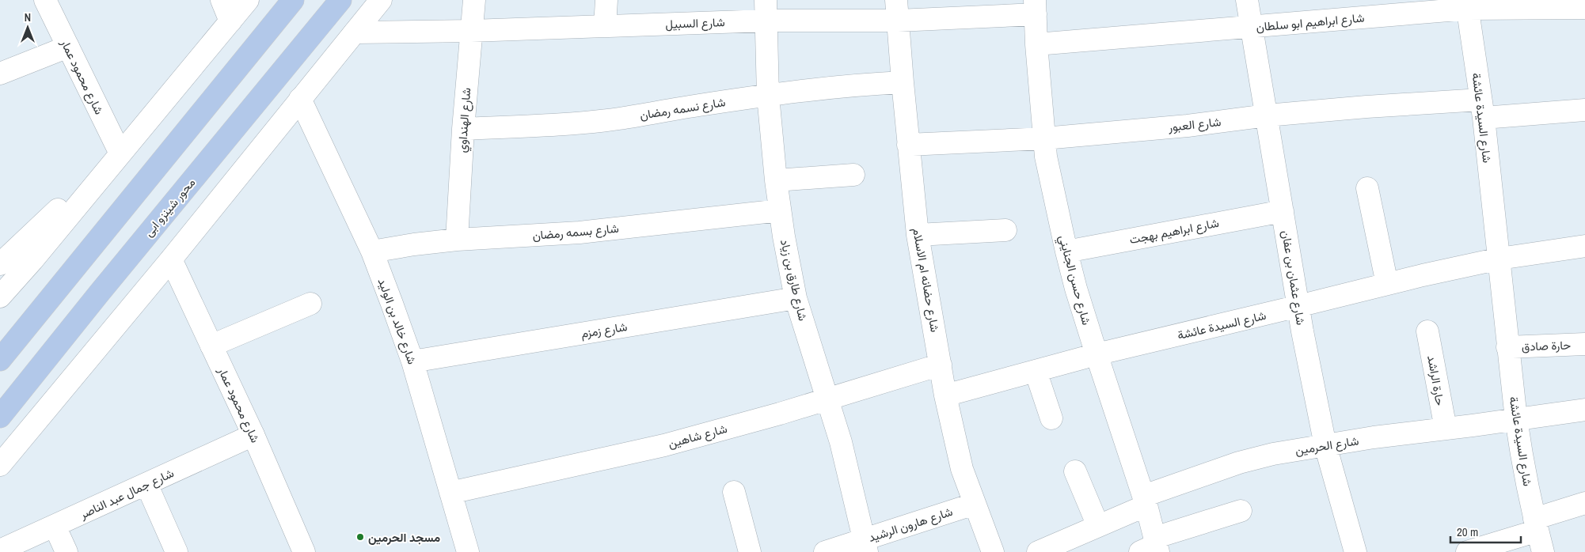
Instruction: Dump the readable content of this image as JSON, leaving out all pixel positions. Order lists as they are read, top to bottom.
{
  "streets": {
    "main road": ["محور شينزو ابى"],
    "street": [
      "شارع ابراهيم ابو سلطان",
      "شارع السبيل",
      "شارع محمود عمار",
      "شارع نسمه رمضان",
      "شارع السيدة عائشة",
      "شارع الهنداوي",
      "شارع العبور",
      "شارع ابراهيم بهجت",
      "شارع بسمه رمضان",
      "شارع عثمان بن عفان",
      "شارع طارق بن زياد",
      "شارع حضانه ام الاسلام",
      "شارع حسن الجنايني",
      "شارع خالد بن الوليد",
      "شارع زمزم",
      "حارة صادق",
      "حارة الراشد",
      "شارع شاهين",
      "شارع الحرمين",
      "شارع جمال عبد الناصر",
      "شارع هارون الرشيد"
    ]
  },
  "crossings": [
    ["شارع ابراهيم ابو سلطان", "شارع السيدة عائشة"],
    ["شارع ابراهيم ابو سلطان", "شارع عثمان بن عفان"],
    ["شارع ابراهيم ابو سلطان", "شارع حسن الجنايني"],
    ["شارع السبيل", "شارع الهنداوي"],
    ["شارع السبيل", "شارع طارق بن زياد"],
    ["شارع السبيل", "شارع حضانه ام الاسلام"],
    ["شارع السبيل", "شارع حسن الجنايني"],
    ["شارع محمود عمار", "شارع جمال عبد الناصر"],
    ["شارع نسمه رمضان", "شارع الهنداوي"],
    ["شارع نسمه رمضان", "شارع طارق بن زياد"],
    ["شارع نسمه رمضان", "شارع حضانه ام الاسلام"],
    ["شارع السيدة عائشة", "شارع العبور"],
    ["شارع السيدة عائشة", "شارع عثمان بن عفان"],
    ["شارع السيدة عائشة", "شارع حضانه ام الاسلام"],
    ["شارع السيدة عائشة", "شارع حسن الجنايني"],
    ["شارع السيدة عائشة", "حارة صادق"],
    ["شارع السيدة عائشة", "شارع الحرمين"],
    ["شارع الهنداوي", "شارع بسمه رمضان"],
    ["شارع العبور", "شارع عثمان بن عفان"],
    ["شارع العبور", "شارع حضانه ام الاسلام"],
    ["شارع العبور", "شارع حسن الجنايني"],
    ["شارع ابراهيم بهجت", "شارع عثمان بن عفان"],
    ["شارع ابراهيم بهجت", "شارع حسن الجنايني"],
    ["شارع بسمه رمضان", "شارع طارق بن زياد"],
    ["شارع بسمه رمضان", "شارع خالد بن الوليد"],
    ["شارع عثمان بن عفان", "شارع الحرمين"],
    ["شارع طارق بن زياد", "شارع زمزم"],
    ["شارع طارق بن زياد", "شارع شاهين"],
    ["شارع طارق بن زياد", "شارع هارون الرشيد"],
    ["شارع حضانه ام الاسلام", "شارع شاهين"],
    ["شارع حضانه ام الاسلام", "شارع هارون الرشيد"],
    ["شارع حسن الجنايني", "شارع الحرمين"],
    ["شارع خالد بن الوليد", "شارع زمزم"],
    ["شارع خالد بن الوليد", "شارع شاهين"],
    ["حارة الراشد", "شارع الحرمين"]
  ],
  "places": ["مسجد الحرمين"],
  "scale_bar": "20 m",
  "north": "top"
}
